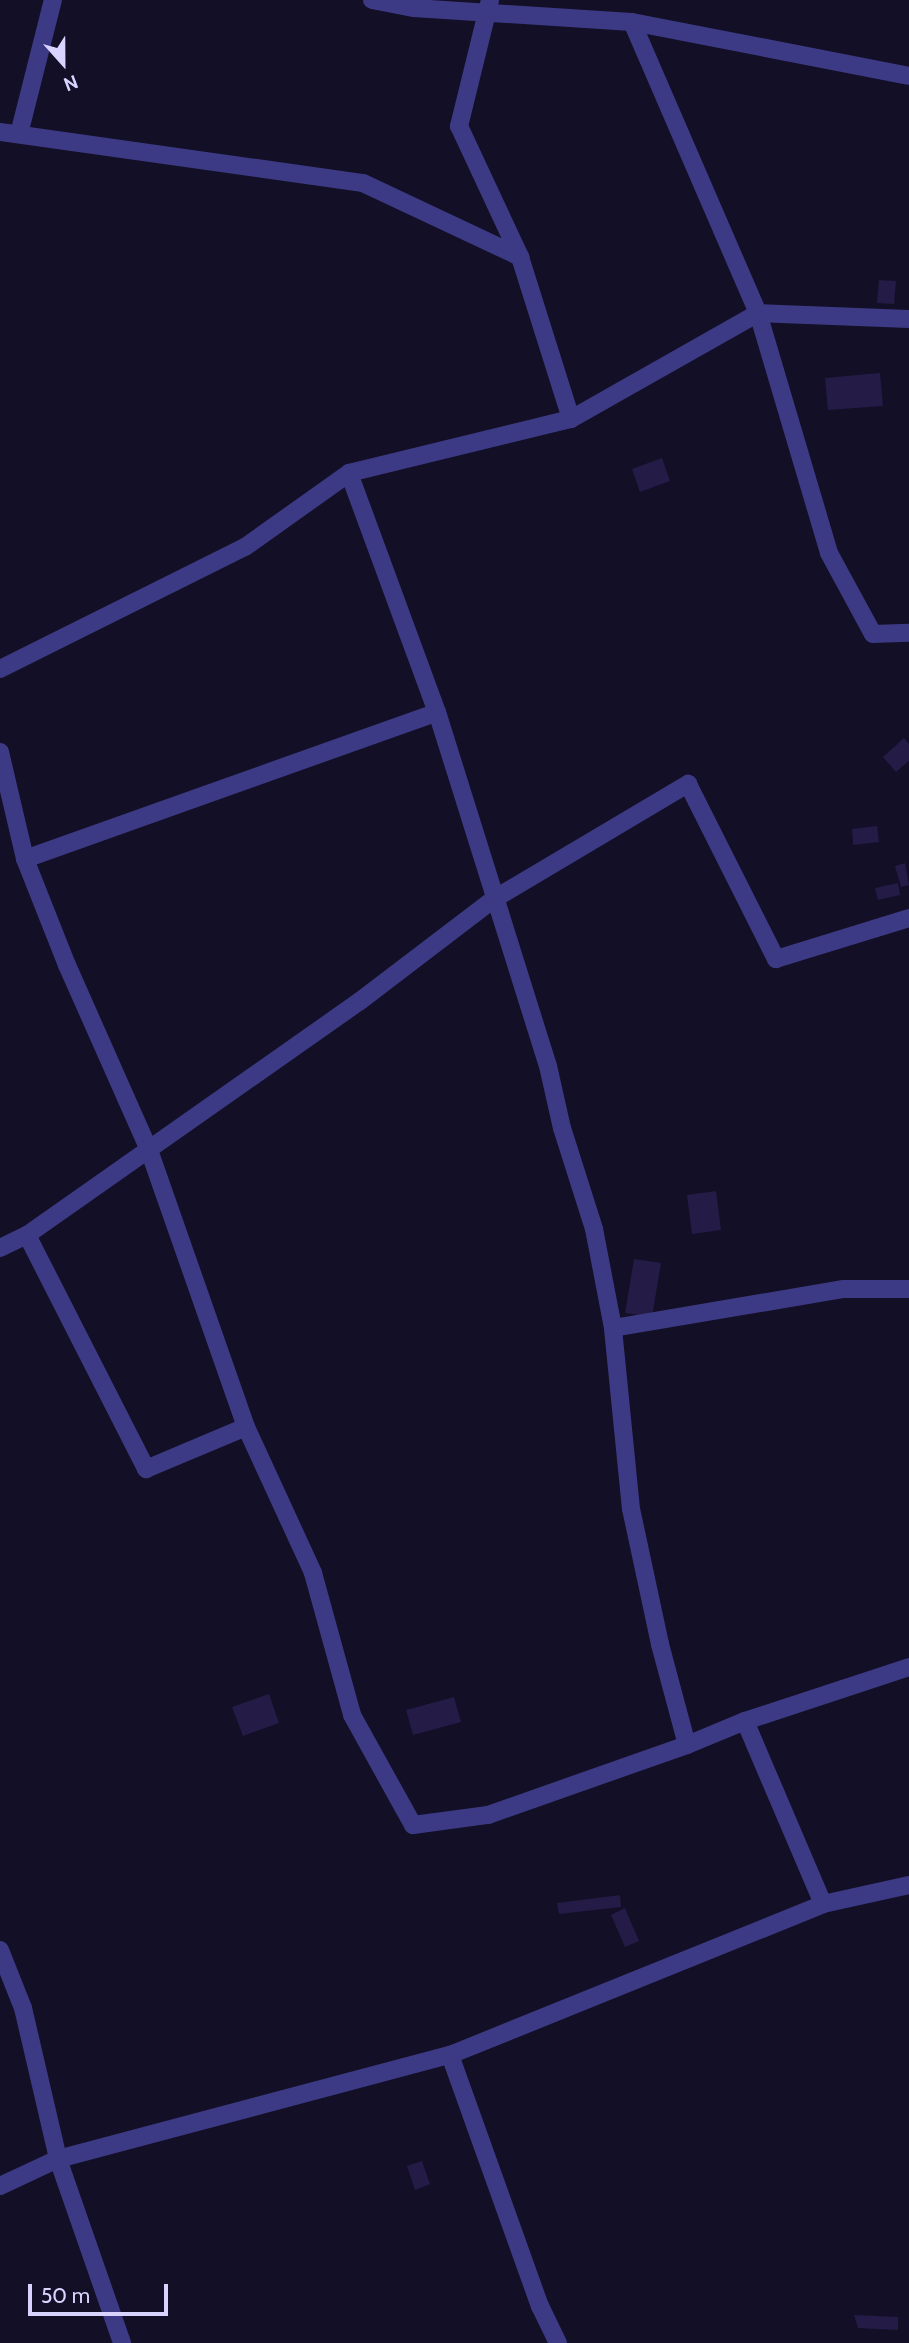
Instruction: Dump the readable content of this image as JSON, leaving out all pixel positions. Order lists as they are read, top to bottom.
{
  "scale_bar": "50 m",
  "north": "bottom"
}
